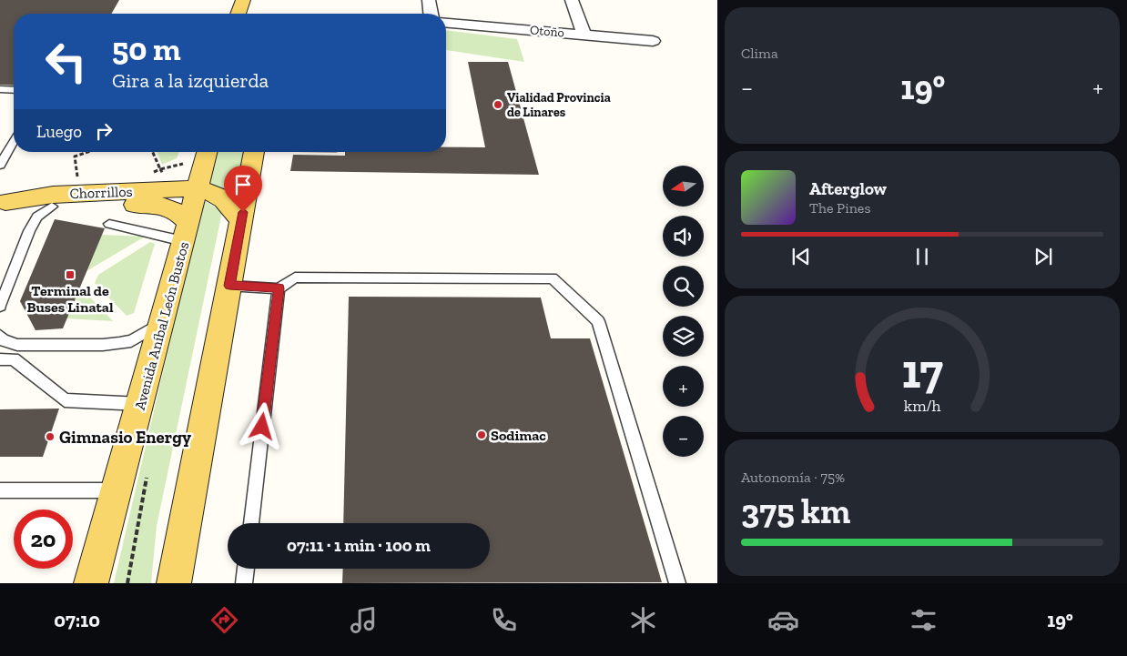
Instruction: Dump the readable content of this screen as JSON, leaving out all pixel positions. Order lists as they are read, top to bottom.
{
  "streets": {
    "main road": ["Chorrillos", "Avenida Aníbal León Bustos"],
    "street": ["Otoño"]
  },
  "crossings": [
    ["Chorrillos", "Avenida Aníbal León Bustos"]
  ],
  "places": {
    "other": ["Vialidad Provincia de Linares", "Sodimac", "Gimnasio Energy"],
    "transit": ["Terminal de Buses Linatal"]
  },
  "north": "left",
  "page": {
    "tile": [
      "Clima",
      ["Autonomía · 75%", "375 km"]
    ],
    "turn": ["50 m", "Gira a la izquierda"],
    "heat": ["−", "19°", "+"],
    "then": "Luego",
    "map_buttons": ["+", "−"],
    "song": ["Afterglow", "The Pines"],
    "limit": "20",
    "trip": "07:11 · 1 min · 100 m",
    "tabs": ["07:10", "19°"],
    "gauge": ["17", "km/h"]
  }
}
